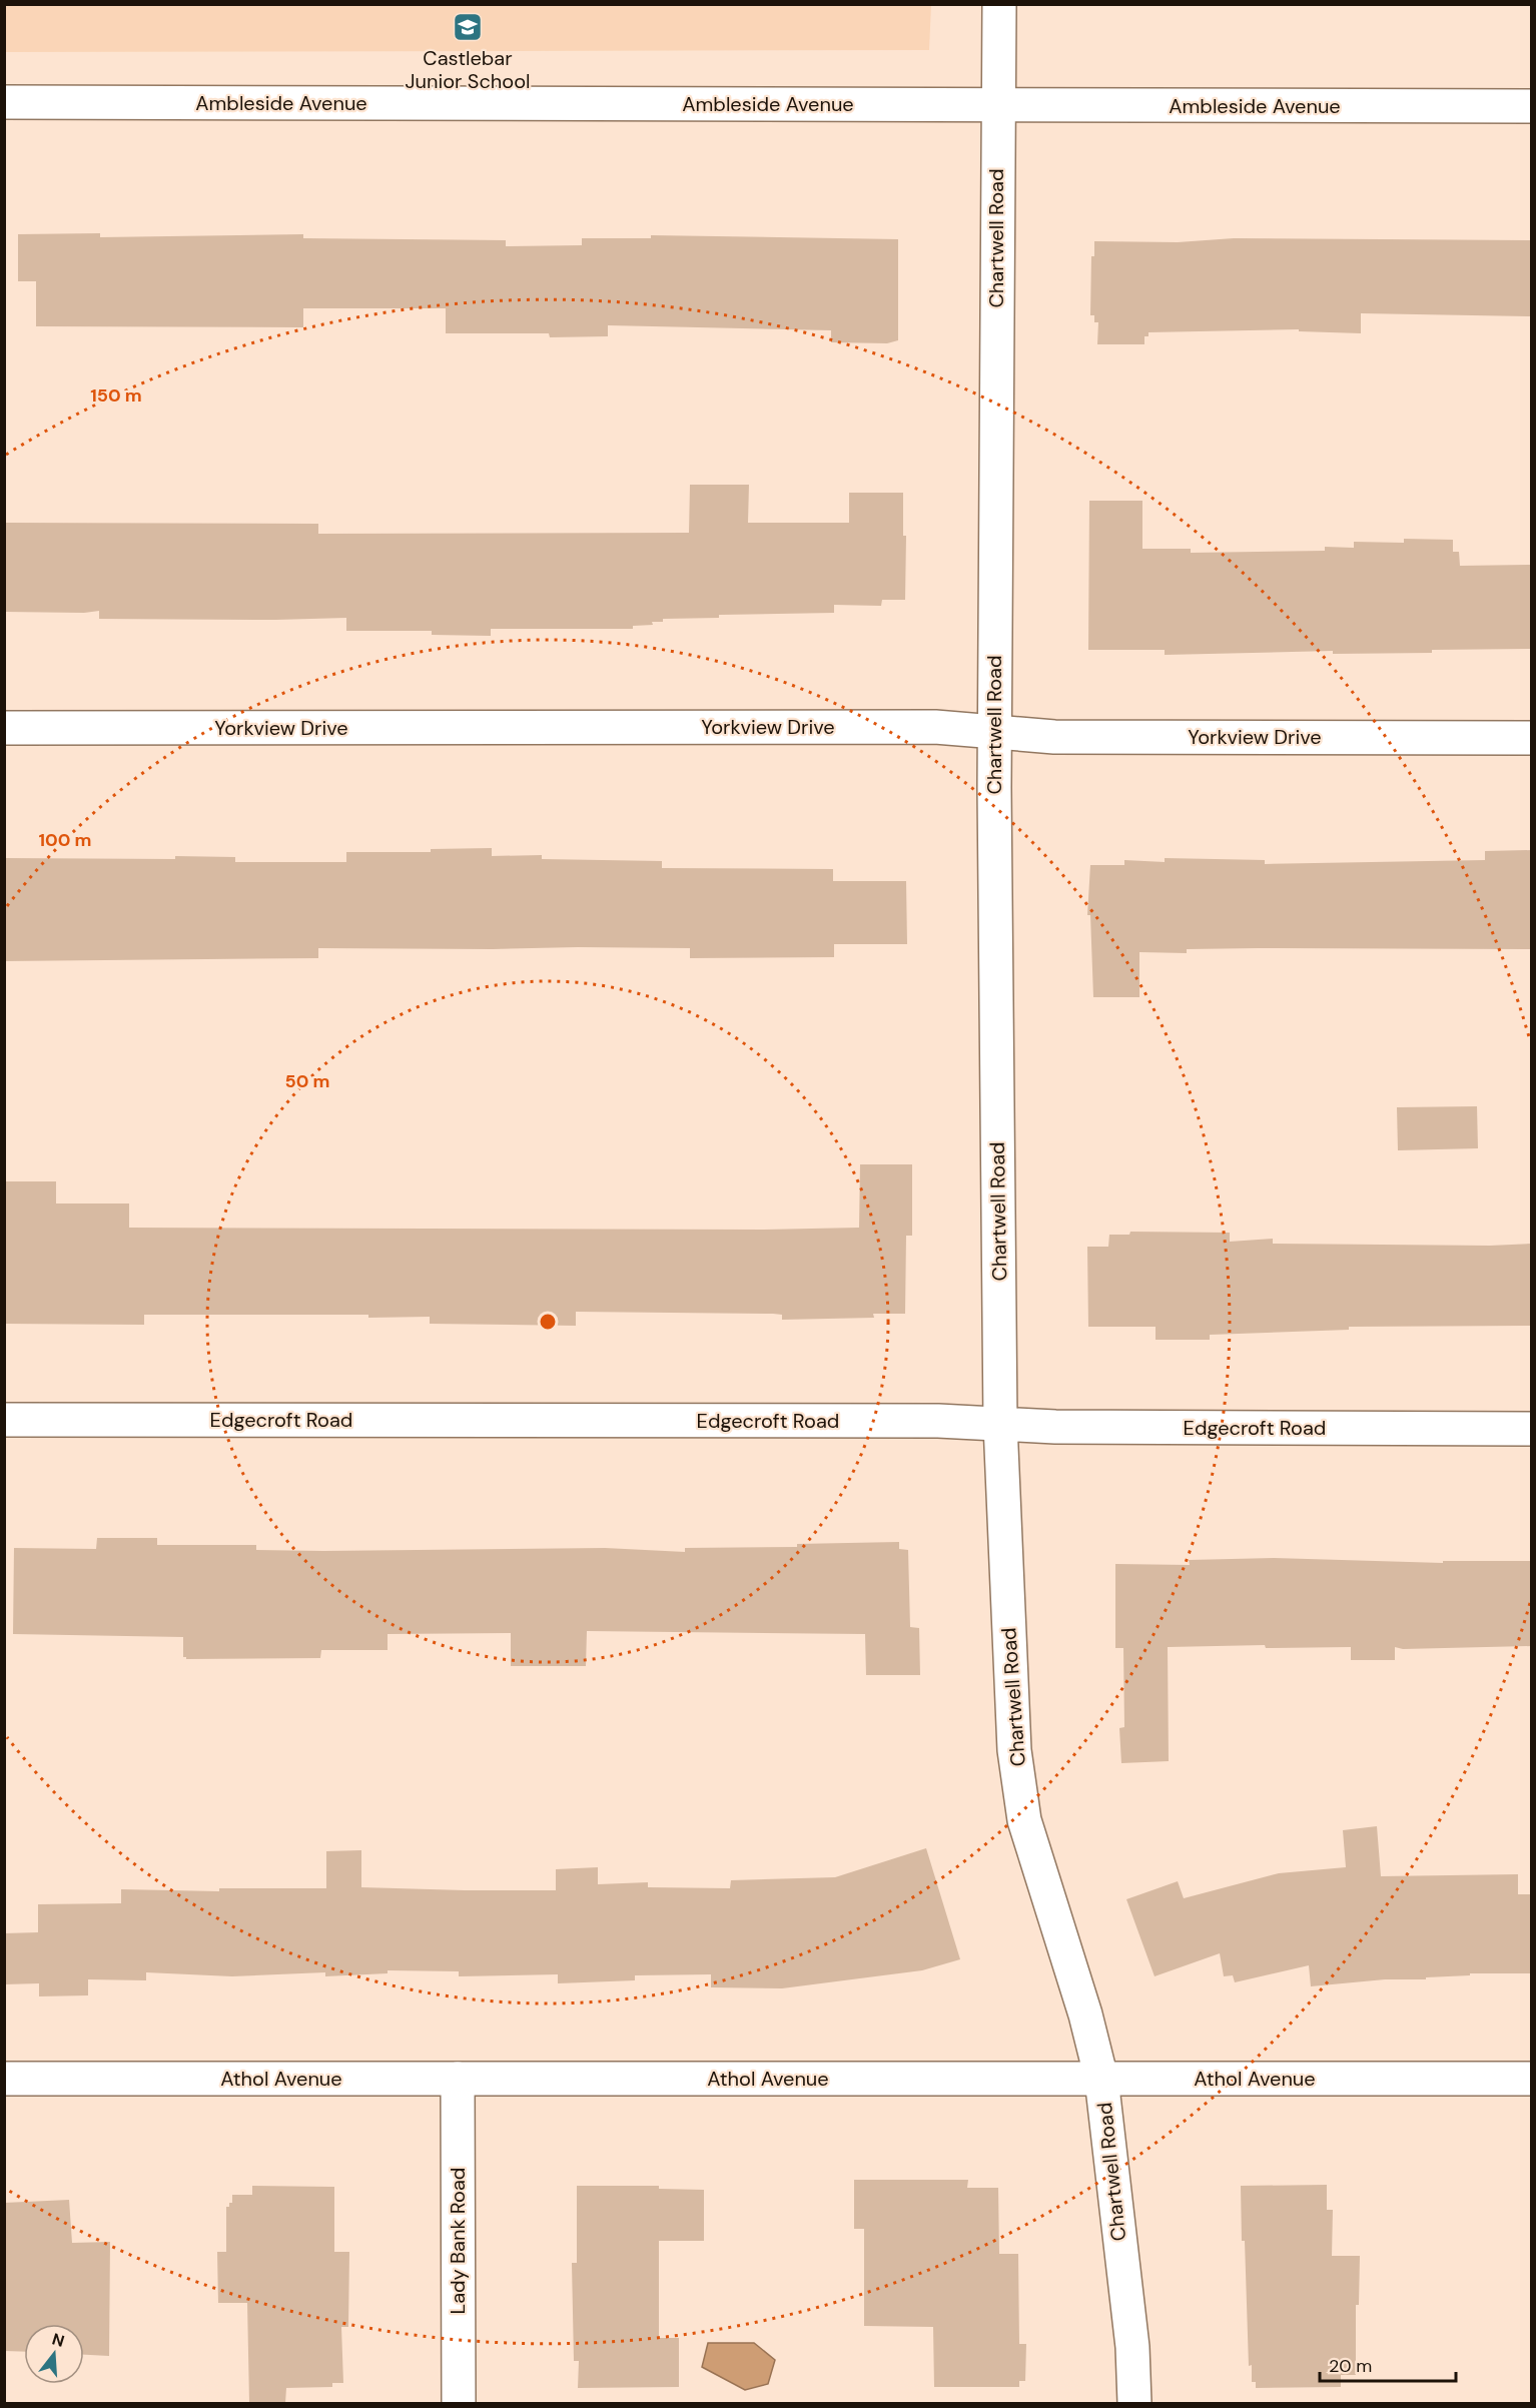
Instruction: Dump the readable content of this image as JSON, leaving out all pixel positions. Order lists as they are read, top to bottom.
{
  "streets": {
    "street": [
      "Ambleside Avenue",
      "Chartwell Road",
      "Yorkview Drive",
      "Edgecroft Road",
      "Athol Avenue",
      "Lady Bank Road"
    ]
  },
  "crossings": [
    ["Ambleside Avenue", "Chartwell Road"],
    ["Chartwell Road", "Yorkview Drive"],
    ["Chartwell Road", "Edgecroft Road"],
    ["Chartwell Road", "Athol Avenue"],
    ["Athol Avenue", "Lady Bank Road"]
  ],
  "places": {
    "school or university": ["Castlebar Junior School"]
  },
  "scale_bar": "20 m",
  "north": "top",
  "rings": ["150 m", "100 m", "50 m"]
}
